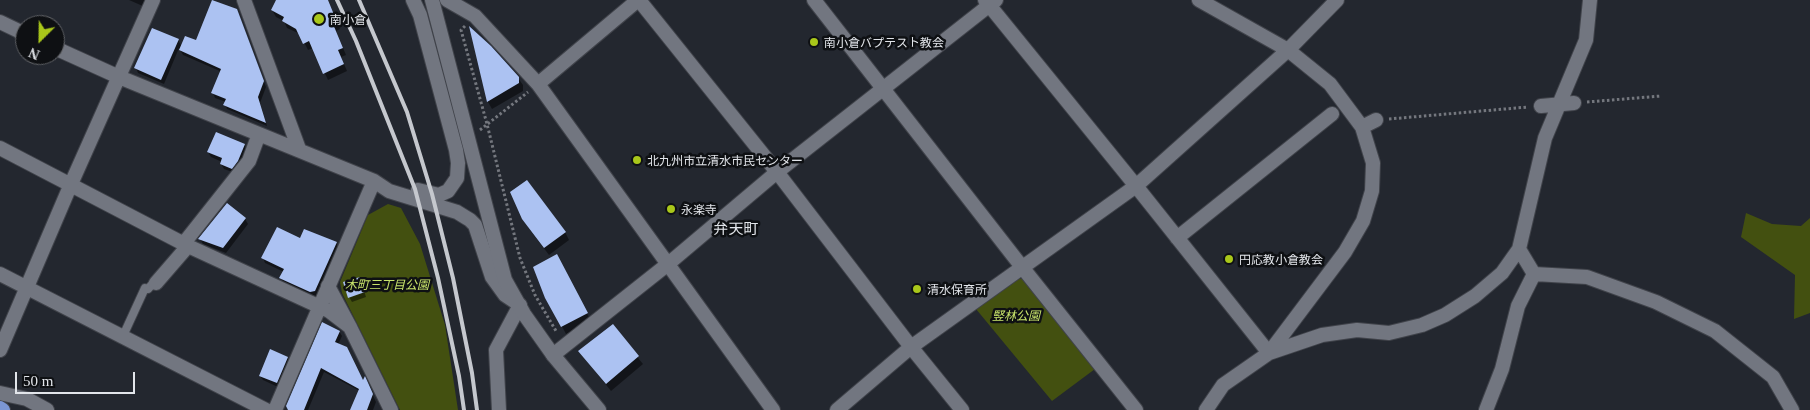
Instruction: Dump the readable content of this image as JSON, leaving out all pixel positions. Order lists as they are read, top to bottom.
{
  "districts": ["弁天町"],
  "parks": ["木町三丁目公園", "竪林公園"],
  "places": [
    "南小倉",
    "南小倉バプテスト教会",
    "北九州市立清水市民センター",
    "永楽寺",
    "円応教小倉教会",
    "清水保育所"
  ],
  "scale_bar": "50 m",
  "north": "bottom left"
}
